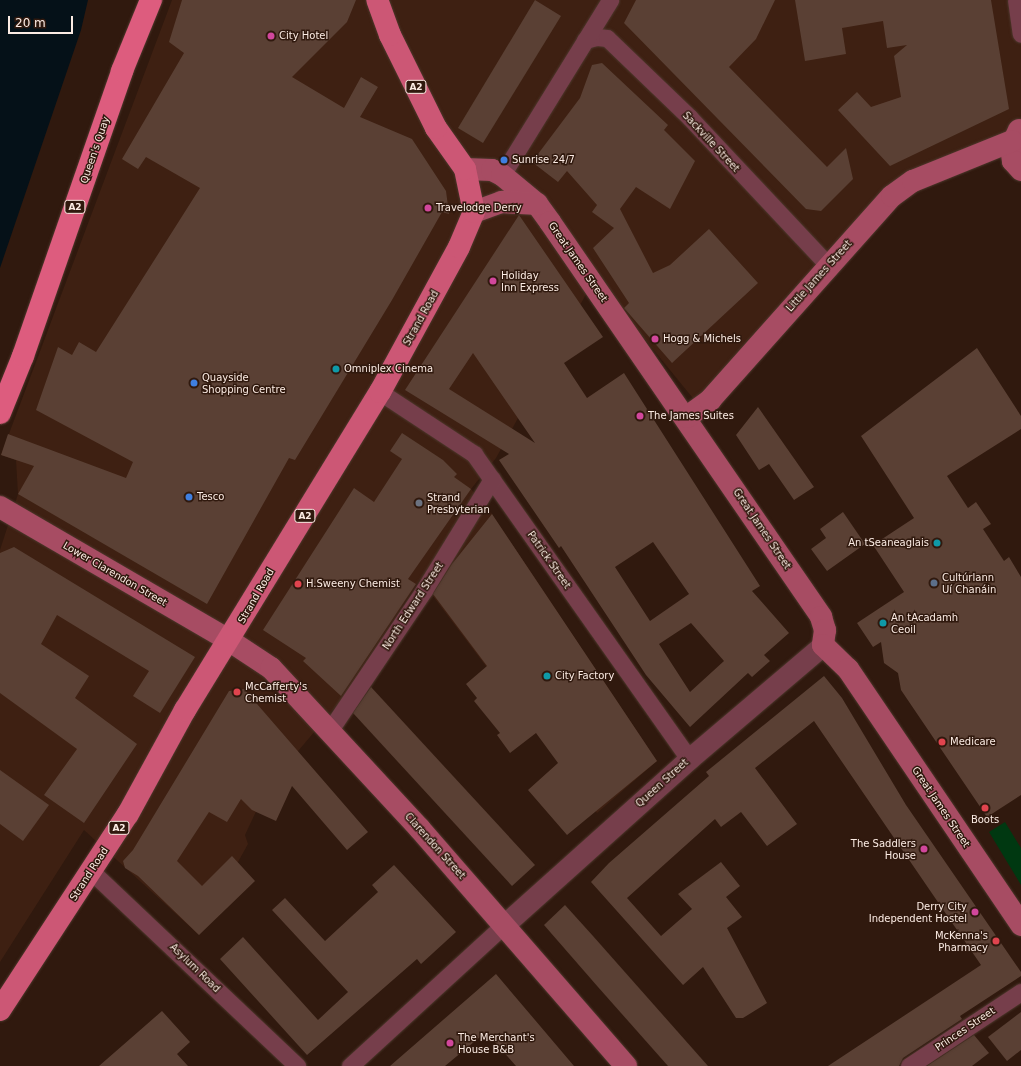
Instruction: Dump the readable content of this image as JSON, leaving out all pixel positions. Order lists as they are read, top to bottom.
{
  "streets": {
    "highway": ["A2", "Queen's Quay"],
    "main road": [
      "Great James Street",
      "Little James Street",
      "Strand Road",
      "Lower Clarendon Street",
      "Clarendon Street"
    ],
    "street": [
      "Sackville Street",
      "Patrick Street",
      "North Edward Street",
      "Queen Street",
      "Asylum Road",
      "Princes Street"
    ]
  },
  "crossings": [
    ["A2", "Great James Street"],
    ["A2", "Strand Road"],
    ["Sackville Street", "Little James Street"],
    ["Great James Street", "Little James Street"],
    ["Great James Street", "Queen Street"],
    ["Strand Road", "Patrick Street"],
    ["Strand Road", "Lower Clarendon Street"],
    ["Strand Road", "Clarendon Street"],
    ["Strand Road", "Asylum Road"],
    ["Patrick Street", "North Edward Street"],
    ["Patrick Street", "Queen Street"],
    ["Lower Clarendon Street", "Clarendon Street"],
    ["North Edward Street", "Clarendon Street"],
    ["Queen Street", "Clarendon Street"]
  ],
  "places": [
    "City Hotel",
    "Sunrise 24/7",
    "Travelodge Derry",
    "Holiday Inn Express",
    "Hogg & Michels",
    "Omniplex Cinema",
    "Quayside Shopping Centre",
    "The James Suites",
    "Tesco",
    "Strand Presbyterian",
    "An tSeaneaglais",
    "Cultúrlann Uí Chanáin",
    "H.Sweeny Chemist",
    "An tAcadamh Ceoil",
    "City Factory",
    "McCafferty's Chemist",
    "Medicare",
    "Boots",
    "The Saddlers House",
    "Derry City Independent Hostel",
    "McKenna's Pharmacy",
    "The Merchant's House B&B"
  ],
  "scale_bar": "20 m"
}
